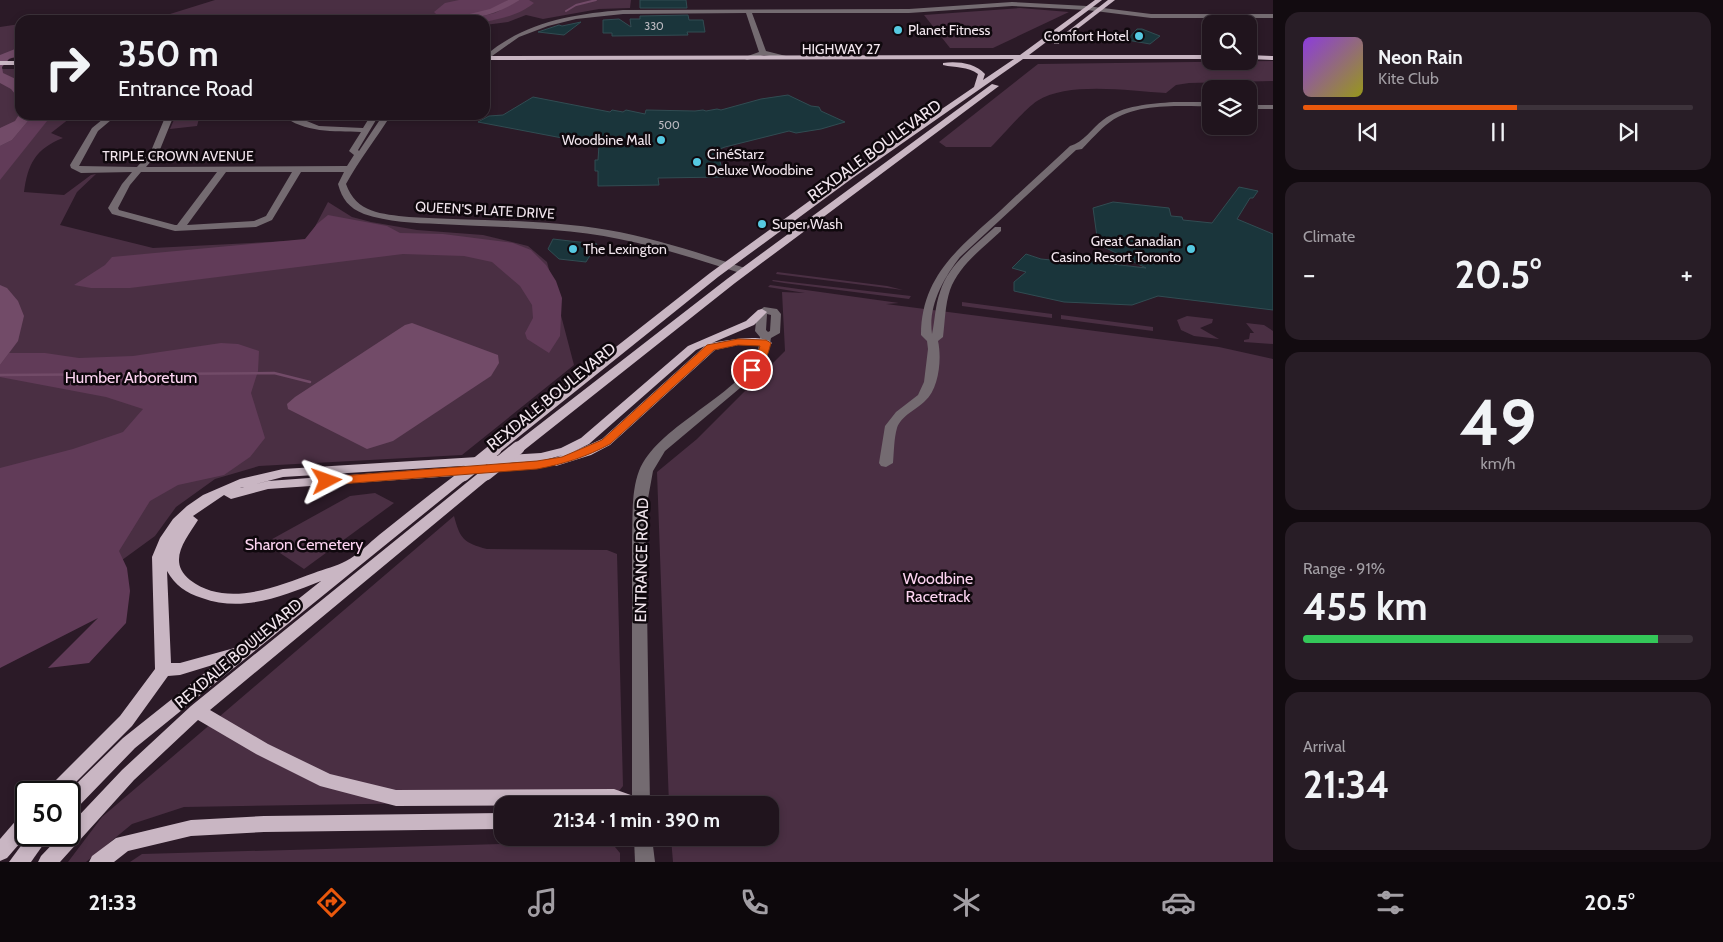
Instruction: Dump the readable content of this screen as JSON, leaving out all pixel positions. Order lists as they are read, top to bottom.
{
  "streets": {
    "main road": ["HIGHWAY 27", "REXDALE BOULEVARD"],
    "street": ["TRIPLE CROWN AVENUE", "QUEEN'S PLATE DRIVE", "ENTRANCE ROAD"]
  },
  "crossings": [
    ["HIGHWAY 27", "REXDALE BOULEVARD"],
    ["REXDALE BOULEVARD", "QUEEN'S PLATE DRIVE"],
    ["TRIPLE CROWN AVENUE", "QUEEN'S PLATE DRIVE"]
  ],
  "parks": ["Humber Arboretum", "Sharon Cemetery", "Woodbine Racetrack"],
  "places": [
    "Planet Fitness",
    "Comfort Hotel",
    "Woodbine Mall",
    "CinéStarz Deluxe Woodbine",
    "Super Wash",
    "The Lexington",
    "Great Canadian Casino Resort Toronto"
  ],
  "house_numbers": ["330", "500"],
  "page": {
    "turn": ["350 m", "Entrance Road"],
    "song": ["Neon Rain", "Kite Club"],
    "tile": [
      "Climate",
      ["49", "km/h"],
      ["Range · 91%", "455 km"],
      ["Arrival", "21:34"]
    ],
    "heat": ["−", "20.5°", "+"],
    "limit": "50",
    "trip": "21:34 · 1 min · 390 m",
    "tabs": ["21:33", "20.5°"]
  }
}
